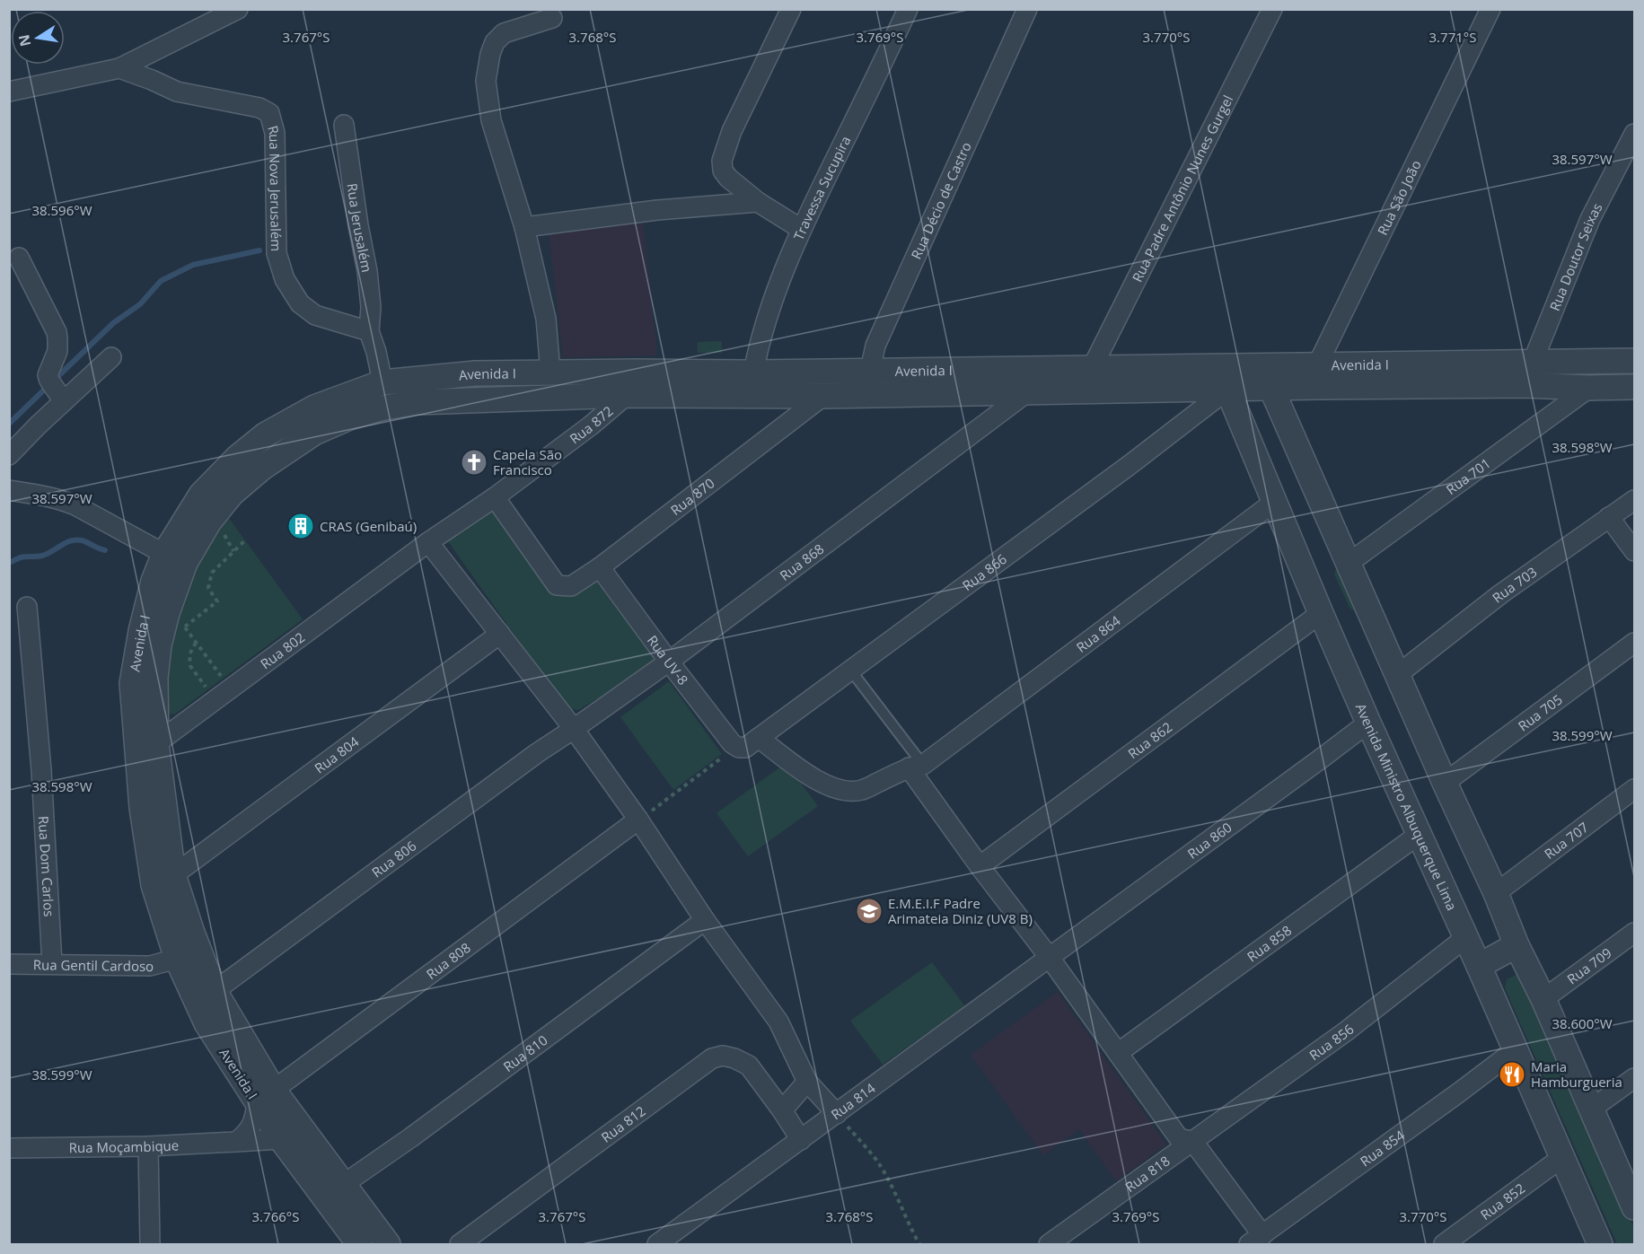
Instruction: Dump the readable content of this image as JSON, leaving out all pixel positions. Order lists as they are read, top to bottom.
{
  "streets": {
    "street": [
      "Travessa Sucupira",
      "Rua Nova Jerusalém",
      "Rua Padre Antônio Nunes Gurgel",
      "Rua São João",
      "Rua Décio de Castro",
      "Rua Jerusalém",
      "Rua Doutor Seixas",
      "Avenida I",
      "Rua 872",
      "Rua 701",
      "Rua 870",
      "Rua 868",
      "Rua 866",
      "Rua 703",
      "Rua 864",
      "Rua 802",
      "Rua UV-8",
      "Rua 705",
      "Rua 862",
      "Rua 804",
      "Avenida Ministro Albuquerque Lima",
      "Rua 860",
      "Rua 707",
      "Rua 806",
      "Rua Dom Carlos",
      "Rua 858",
      "Rua 808",
      "Rua Gentil Cardoso",
      "Rua 709",
      "Rua 856",
      "Rua 810",
      "Rua 814",
      "Rua 812",
      "Rua Moçambique",
      "Rua 854",
      "Rua 818",
      "Rua 852"
    ]
  },
  "crossings": [
    ["Travessa Sucupira", "Avenida I"],
    ["Rua Nova Jerusalém", "Rua Jerusalém"],
    ["Rua Padre Antônio Nunes Gurgel", "Avenida I"],
    ["Rua São João", "Avenida I"],
    ["Rua Décio de Castro", "Avenida I"],
    ["Rua Doutor Seixas", "Avenida I"],
    ["Avenida I", "Rua 872"],
    ["Avenida I", "Rua 701"],
    ["Avenida I", "Rua 870"],
    ["Avenida I", "Rua 868"],
    ["Avenida I", "Rua 866"],
    ["Avenida I", "Rua 802"],
    ["Avenida I", "Rua 804"],
    ["Avenida I", "Avenida Ministro Albuquerque Lima"],
    ["Avenida I", "Rua 806"],
    ["Avenida I", "Rua 808"],
    ["Avenida I", "Rua Gentil Cardoso"],
    ["Avenida I", "Rua 810"],
    ["Avenida I", "Rua Moçambique"],
    ["Rua 872", "Rua 870"],
    ["Rua 872", "Rua 802"],
    ["Rua 870", "Rua UV-8"],
    ["Rua 868", "Rua UV-8"],
    ["Rua 868", "Rua 806"],
    ["Rua 866", "Rua 864"],
    ["Rua 866", "Rua UV-8"],
    ["Rua 866", "Avenida Ministro Albuquerque Lima"],
    ["Rua 864", "Avenida Ministro Albuquerque Lima"],
    ["Rua 862", "Avenida Ministro Albuquerque Lima"],
    ["Avenida Ministro Albuquerque Lima", "Rua 860"],
    ["Avenida Ministro Albuquerque Lima", "Rua 858"],
    ["Avenida Ministro Albuquerque Lima", "Rua 856"],
    ["Avenida Ministro Albuquerque Lima", "Rua 854"],
    ["Avenida Ministro Albuquerque Lima", "Rua 852"],
    ["Rua 860", "Rua 814"],
    ["Rua Dom Carlos", "Rua Gentil Cardoso"],
    ["Rua 856", "Rua 818"],
    ["Rua 814", "Rua 812"]
  ],
  "places": {
    "church": ["Capela São Francisco"],
    "building": ["CRAS (Genibaú)"],
    "school or university": ["E.M.E.I.F Padre Arimateia Diniz (UV8 B)"],
    "restaurant": ["Maria Hamburgueria"]
  },
  "north": "left",
  "coordinates": [
    "3.767°S",
    "3.768°S",
    "3.769°S",
    "3.770°S",
    "3.771°S",
    "38.597°W",
    "38.596°W",
    "38.598°W",
    "38.599°W",
    "38.600°W",
    "3.766°S"
  ]
}
